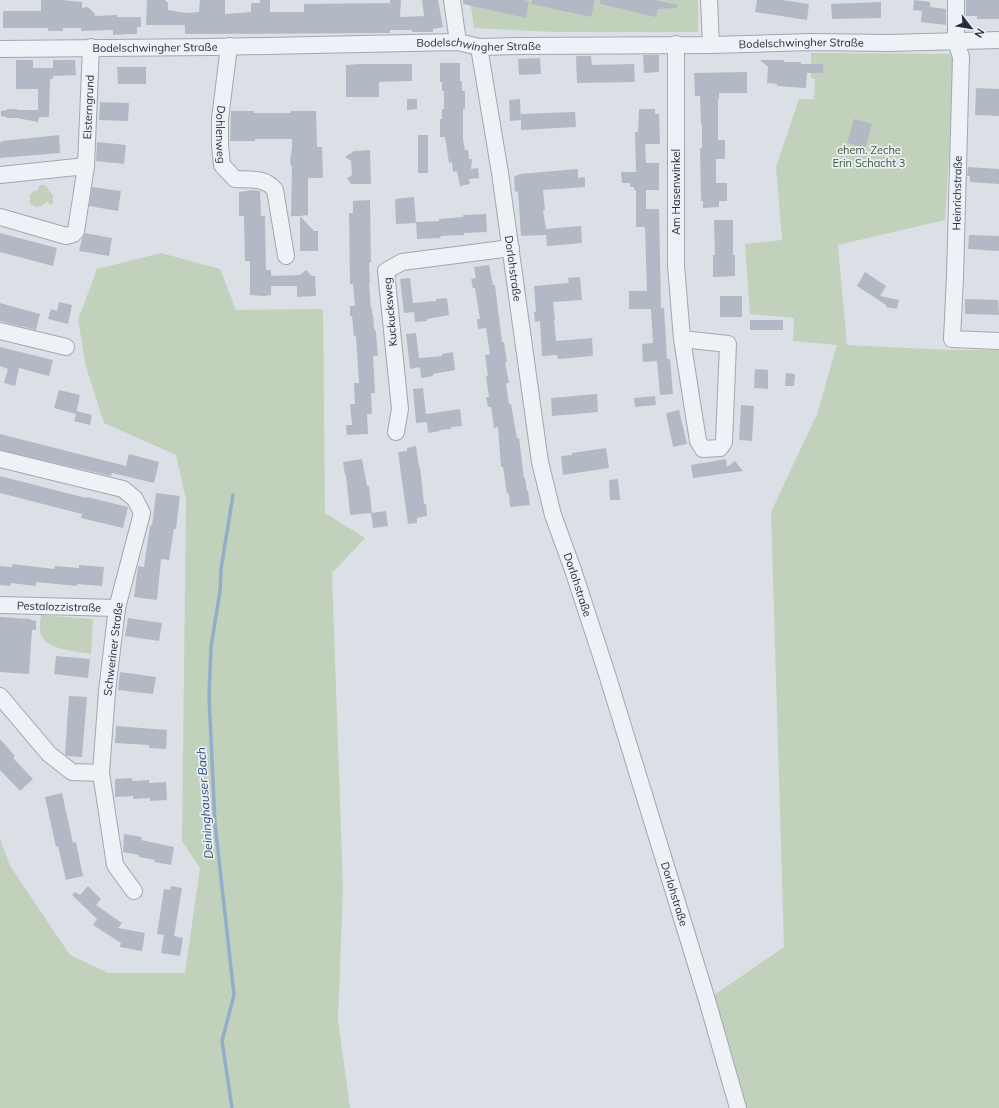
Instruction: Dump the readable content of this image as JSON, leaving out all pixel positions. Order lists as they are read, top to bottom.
{
  "streets": {
    "street": [
      "Bodelschwingher Straße",
      "Elsterngrund",
      "Dohlenweg",
      "Am Hasenwinkel",
      "Heinrichstraße",
      "Dorlohstraße",
      "Kuckucksweg",
      "Pestalozzistraße",
      "Schweriner Straße"
    ]
  },
  "crossings": [
    ["Bodelschwingher Straße", "Elsterngrund"],
    ["Bodelschwingher Straße", "Dohlenweg"],
    ["Bodelschwingher Straße", "Am Hasenwinkel"],
    ["Bodelschwingher Straße", "Heinrichstraße"],
    ["Bodelschwingher Straße", "Dorlohstraße"],
    ["Dorlohstraße", "Kuckucksweg"],
    ["Pestalozzistraße", "Schweriner Straße"]
  ],
  "water": ["Deininghauser Bach"],
  "parks": ["ehem. Zeche Erin Schacht 3"],
  "north": "bottom right"
}
